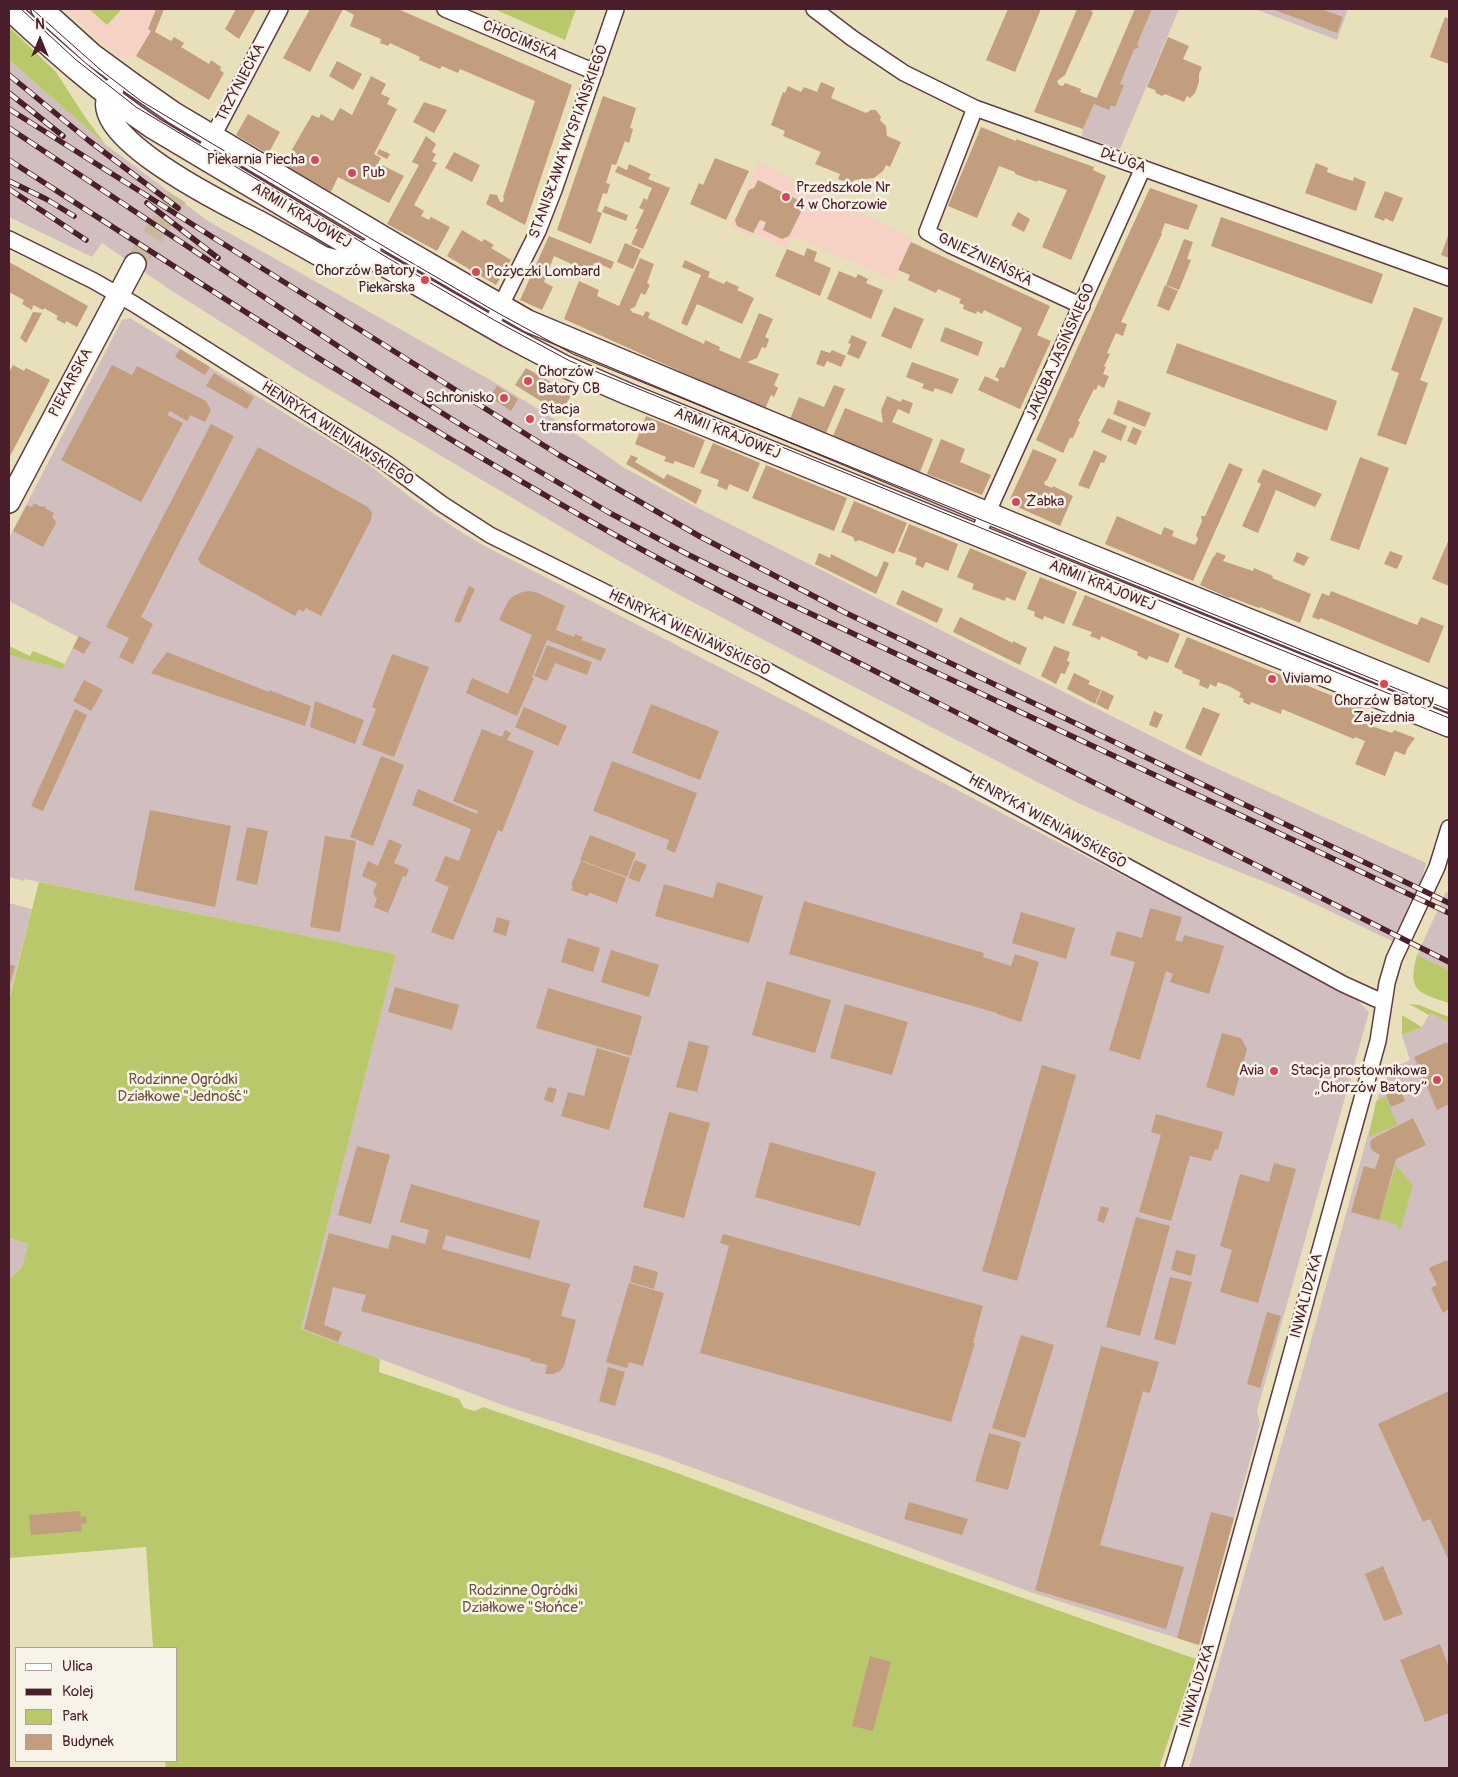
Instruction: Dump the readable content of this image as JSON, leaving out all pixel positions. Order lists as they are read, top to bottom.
{
  "streets": {
    "street": [
      "CHOCIMSKA",
      "TRZYNIECKA",
      "STANISŁAWA WYSPIAŃSKIEGO",
      "DŁUGA",
      "ARMII KRAJOWEJ",
      "GNIEŹNIEŃSKA",
      "JAKUBA JASIŃSKIEGO",
      "PIEKARSKA",
      "HENRYKA WIENIAWSKIEGO",
      "INWALIDZKA"
    ]
  },
  "crossings": [
    ["CHOCIMSKA", "STANISŁAWA WYSPIAŃSKIEGO"],
    ["TRZYNIECKA", "ARMII KRAJOWEJ"],
    ["STANISŁAWA WYSPIAŃSKIEGO", "ARMII KRAJOWEJ"],
    ["DŁUGA", "GNIEŹNIEŃSKA"],
    ["DŁUGA", "JAKUBA JASIŃSKIEGO"],
    ["ARMII KRAJOWEJ", "JAKUBA JASIŃSKIEGO"],
    ["GNIEŹNIEŃSKA", "JAKUBA JASIŃSKIEGO"],
    ["PIEKARSKA", "HENRYKA WIENIAWSKIEGO"],
    ["HENRYKA WIENIAWSKIEGO", "INWALIDZKA"]
  ],
  "parks": ["Rodzinne Ogródki Działkowe \"Jedność\"", "Rodzinne Ogródki Działkowe \"Słońce\""],
  "places": [
    "Piekarnia Piecha",
    "Pub",
    "Przedszkole Nr 4 w Chorzowie",
    "Pożyczki Lombard",
    "Chorzów Batory Piekarska",
    "Chorzów Batory CB",
    "Schronisko",
    "Stacja transformatorowa",
    "Żabka",
    "Viviamo",
    "Chorzów Batory Zajezdnia",
    "Avia",
    "Stacja prostownikowa „Chorzów Batory”"
  ],
  "legend": [
    "Ulica",
    "Kolej",
    "Park",
    "Budynek"
  ],
  "north": "top"
}
